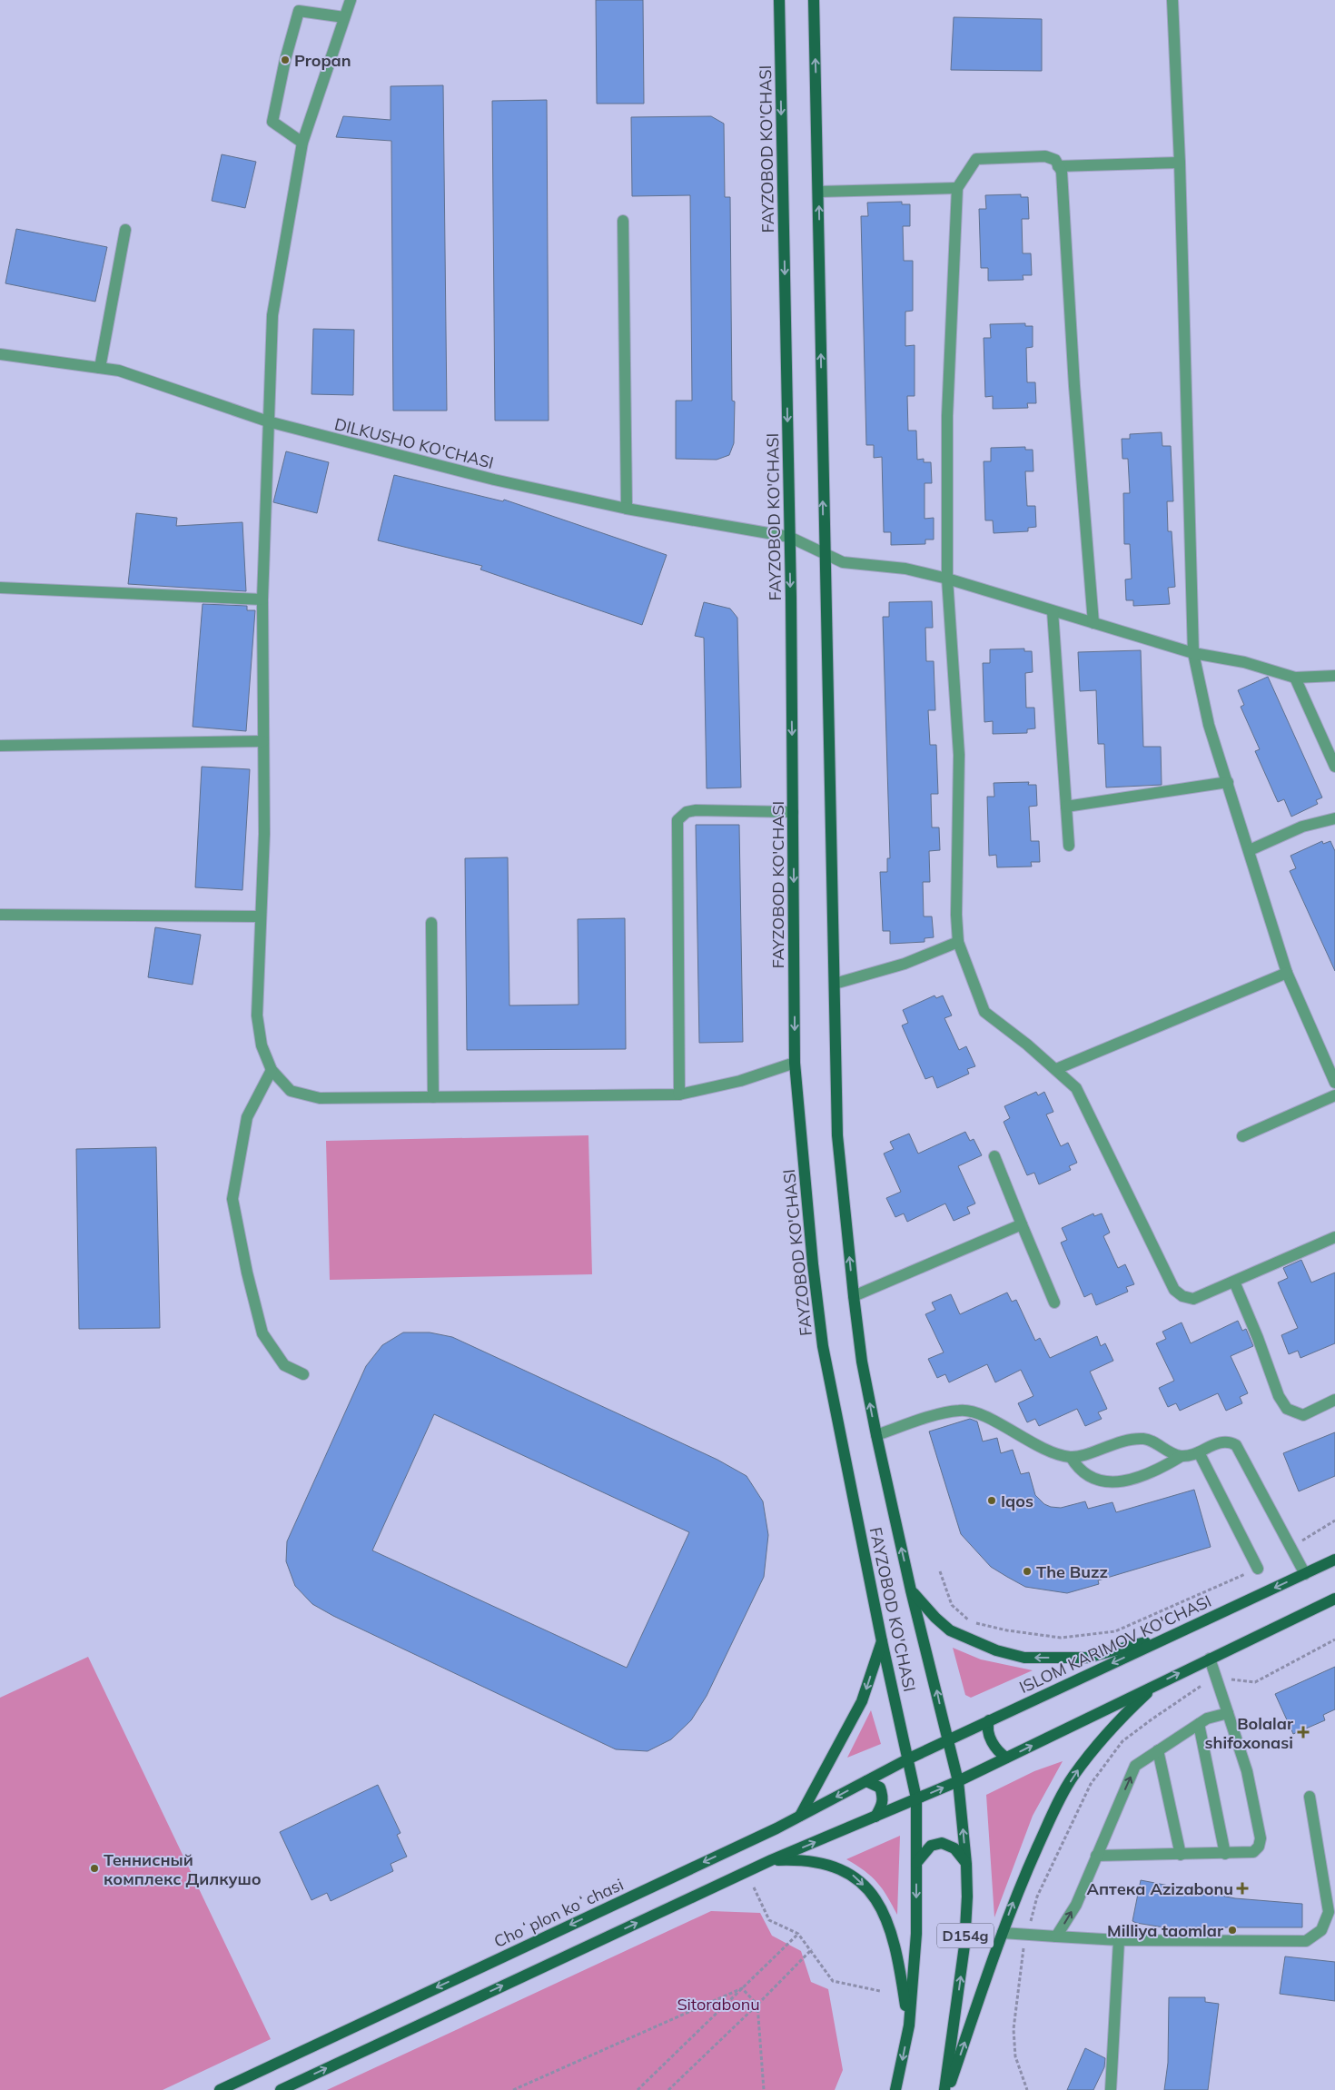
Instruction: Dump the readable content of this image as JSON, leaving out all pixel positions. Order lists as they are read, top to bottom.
{
  "streets": {
    "main road": [
      "FAYZOBOD KO'CHASI",
      "ISLOM KARIMOV KO'CHASI",
      "Choʻplon koʻchasi",
      "D154g"
    ],
    "street": ["DILKUSHO KO'CHASI"]
  },
  "crossings": [
    ["FAYZOBOD KO'CHASI", "DILKUSHO KO'CHASI"],
    ["FAYZOBOD KO'CHASI", "ISLOM KARIMOV KO'CHASI"],
    ["FAYZOBOD KO'CHASI", "Choʻplon koʻchasi"],
    ["FAYZOBOD KO'CHASI", "D154g"],
    ["ISLOM KARIMOV KO'CHASI", "Choʻplon koʻchasi"],
    ["ISLOM KARIMOV KO'CHASI", "D154g"],
    ["Choʻplon koʻchasi", "D154g"]
  ],
  "parks": ["Sitorabonu"],
  "places": {
    "other": [
      "Propan",
      "Iqos",
      "The Buzz",
      "Теннисный комплекс Дилкушо",
      "Milliya taomlar"
    ],
    "health": ["Bolalar shifoxonasi", "Аптека Azizabonu"]
  }
}
